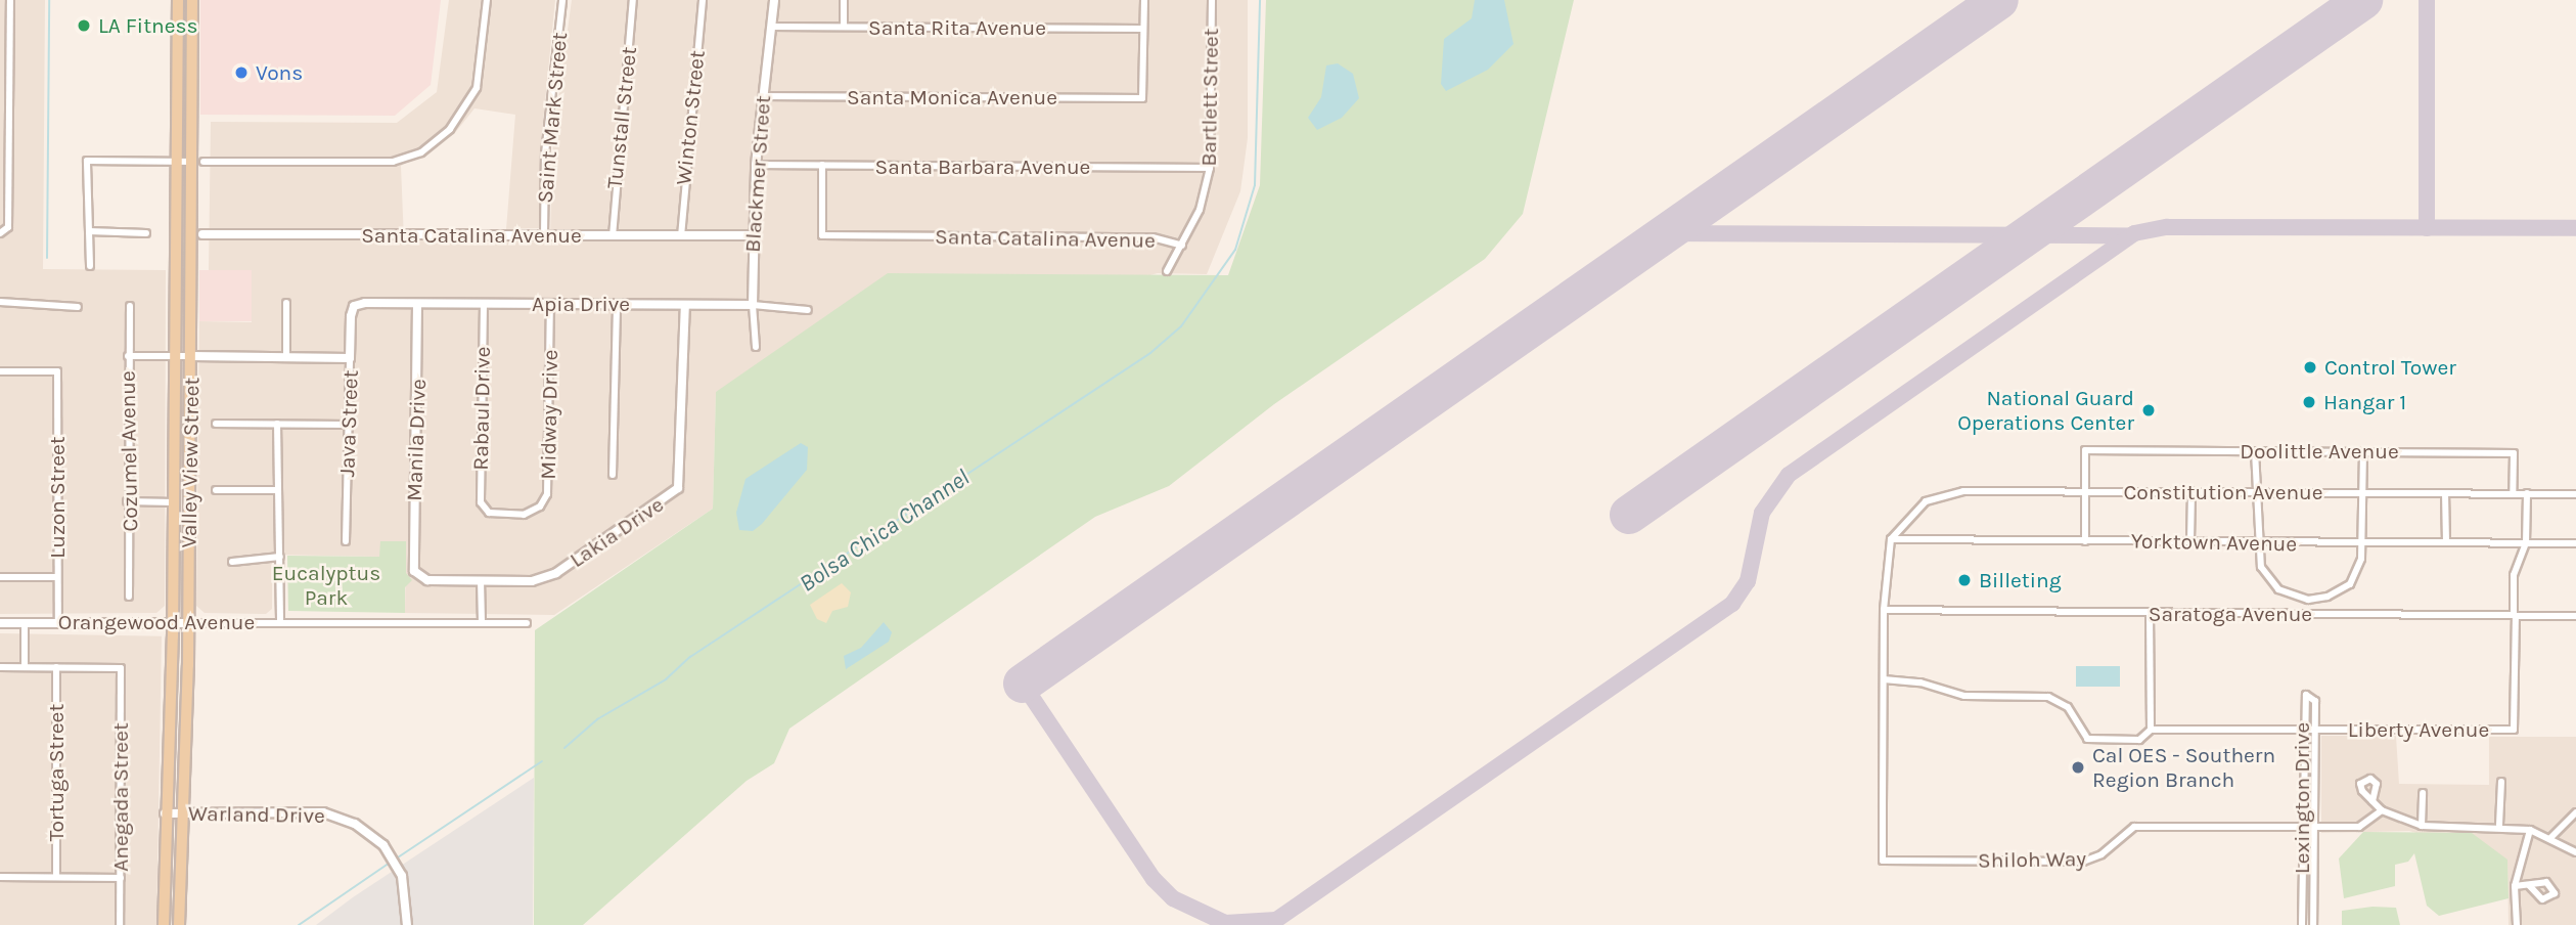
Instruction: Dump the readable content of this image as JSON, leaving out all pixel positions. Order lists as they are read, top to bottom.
{
  "streets": {
    "main road": ["Valley View Street"],
    "street": [
      "Santa Rita Avenue",
      "Santa Monica Avenue",
      "Bartlett Street",
      "Saint Mark Street",
      "Tunstall Street",
      "Winton Street",
      "Santa Barbara Avenue",
      "Blackmer Street",
      "Santa Catalina Avenue",
      "Apia Drive",
      "Rabaul Drive",
      "Midway Drive",
      "Java Street",
      "Manila Drive",
      "Cozumel Avenue",
      "Doolittle Avenue",
      "Constitution Avenue",
      "Luzon Street",
      "Lakia Drive",
      "Yorktown Avenue",
      "Saratoga Avenue",
      "Orangewood Avenue",
      "Liberty Avenue",
      "Tortuga Street",
      "Anegada Street",
      "Lexington Drive",
      "Warland Drive",
      "Shiloh Way"
    ]
  },
  "crossings": [
    ["Santa Rita Avenue", "Santa Monica Avenue"],
    ["Santa Rita Avenue", "Blackmer Street"],
    ["Santa Monica Avenue", "Blackmer Street"],
    ["Bartlett Street", "Santa Barbara Avenue"],
    ["Bartlett Street", "Santa Catalina Avenue"],
    ["Saint Mark Street", "Santa Catalina Avenue"],
    ["Tunstall Street", "Santa Catalina Avenue"],
    ["Winton Street", "Santa Catalina Avenue"],
    ["Santa Barbara Avenue", "Blackmer Street"],
    ["Santa Barbara Avenue", "Santa Catalina Avenue"],
    ["Blackmer Street", "Santa Catalina Avenue"],
    ["Blackmer Street", "Apia Drive"],
    ["Santa Catalina Avenue", "Valley View Street"],
    ["Apia Drive", "Rabaul Drive"],
    ["Apia Drive", "Midway Drive"],
    ["Apia Drive", "Java Street"],
    ["Apia Drive", "Manila Drive"],
    ["Apia Drive", "Lakia Drive"],
    ["Rabaul Drive", "Midway Drive"],
    ["Manila Drive", "Lakia Drive"],
    ["Doolittle Avenue", "Constitution Avenue"],
    ["Valley View Street", "Orangewood Avenue"],
    ["Valley View Street", "Warland Drive"],
    ["Constitution Avenue", "Yorktown Avenue"],
    ["Constitution Avenue", "Shiloh Way"],
    ["Luzon Street", "Orangewood Avenue"],
    ["Yorktown Avenue", "Shiloh Way"],
    ["Saratoga Avenue", "Liberty Avenue"],
    ["Saratoga Avenue", "Shiloh Way"],
    ["Liberty Avenue", "Lexington Drive"],
    ["Liberty Avenue", "Shiloh Way"],
    ["Tortuga Street", "Anegada Street"],
    ["Lexington Drive", "Shiloh Way"]
  ],
  "water": ["Bolsa Chica Channel"],
  "parks": ["Eucalyptus Park"],
  "places": [
    "LA Fitness",
    "Vons",
    "Control Tower",
    "Hangar 1",
    "National Guard Operations Center",
    "Billeting",
    "Cal OES - Southern Region Branch"
  ]
}
